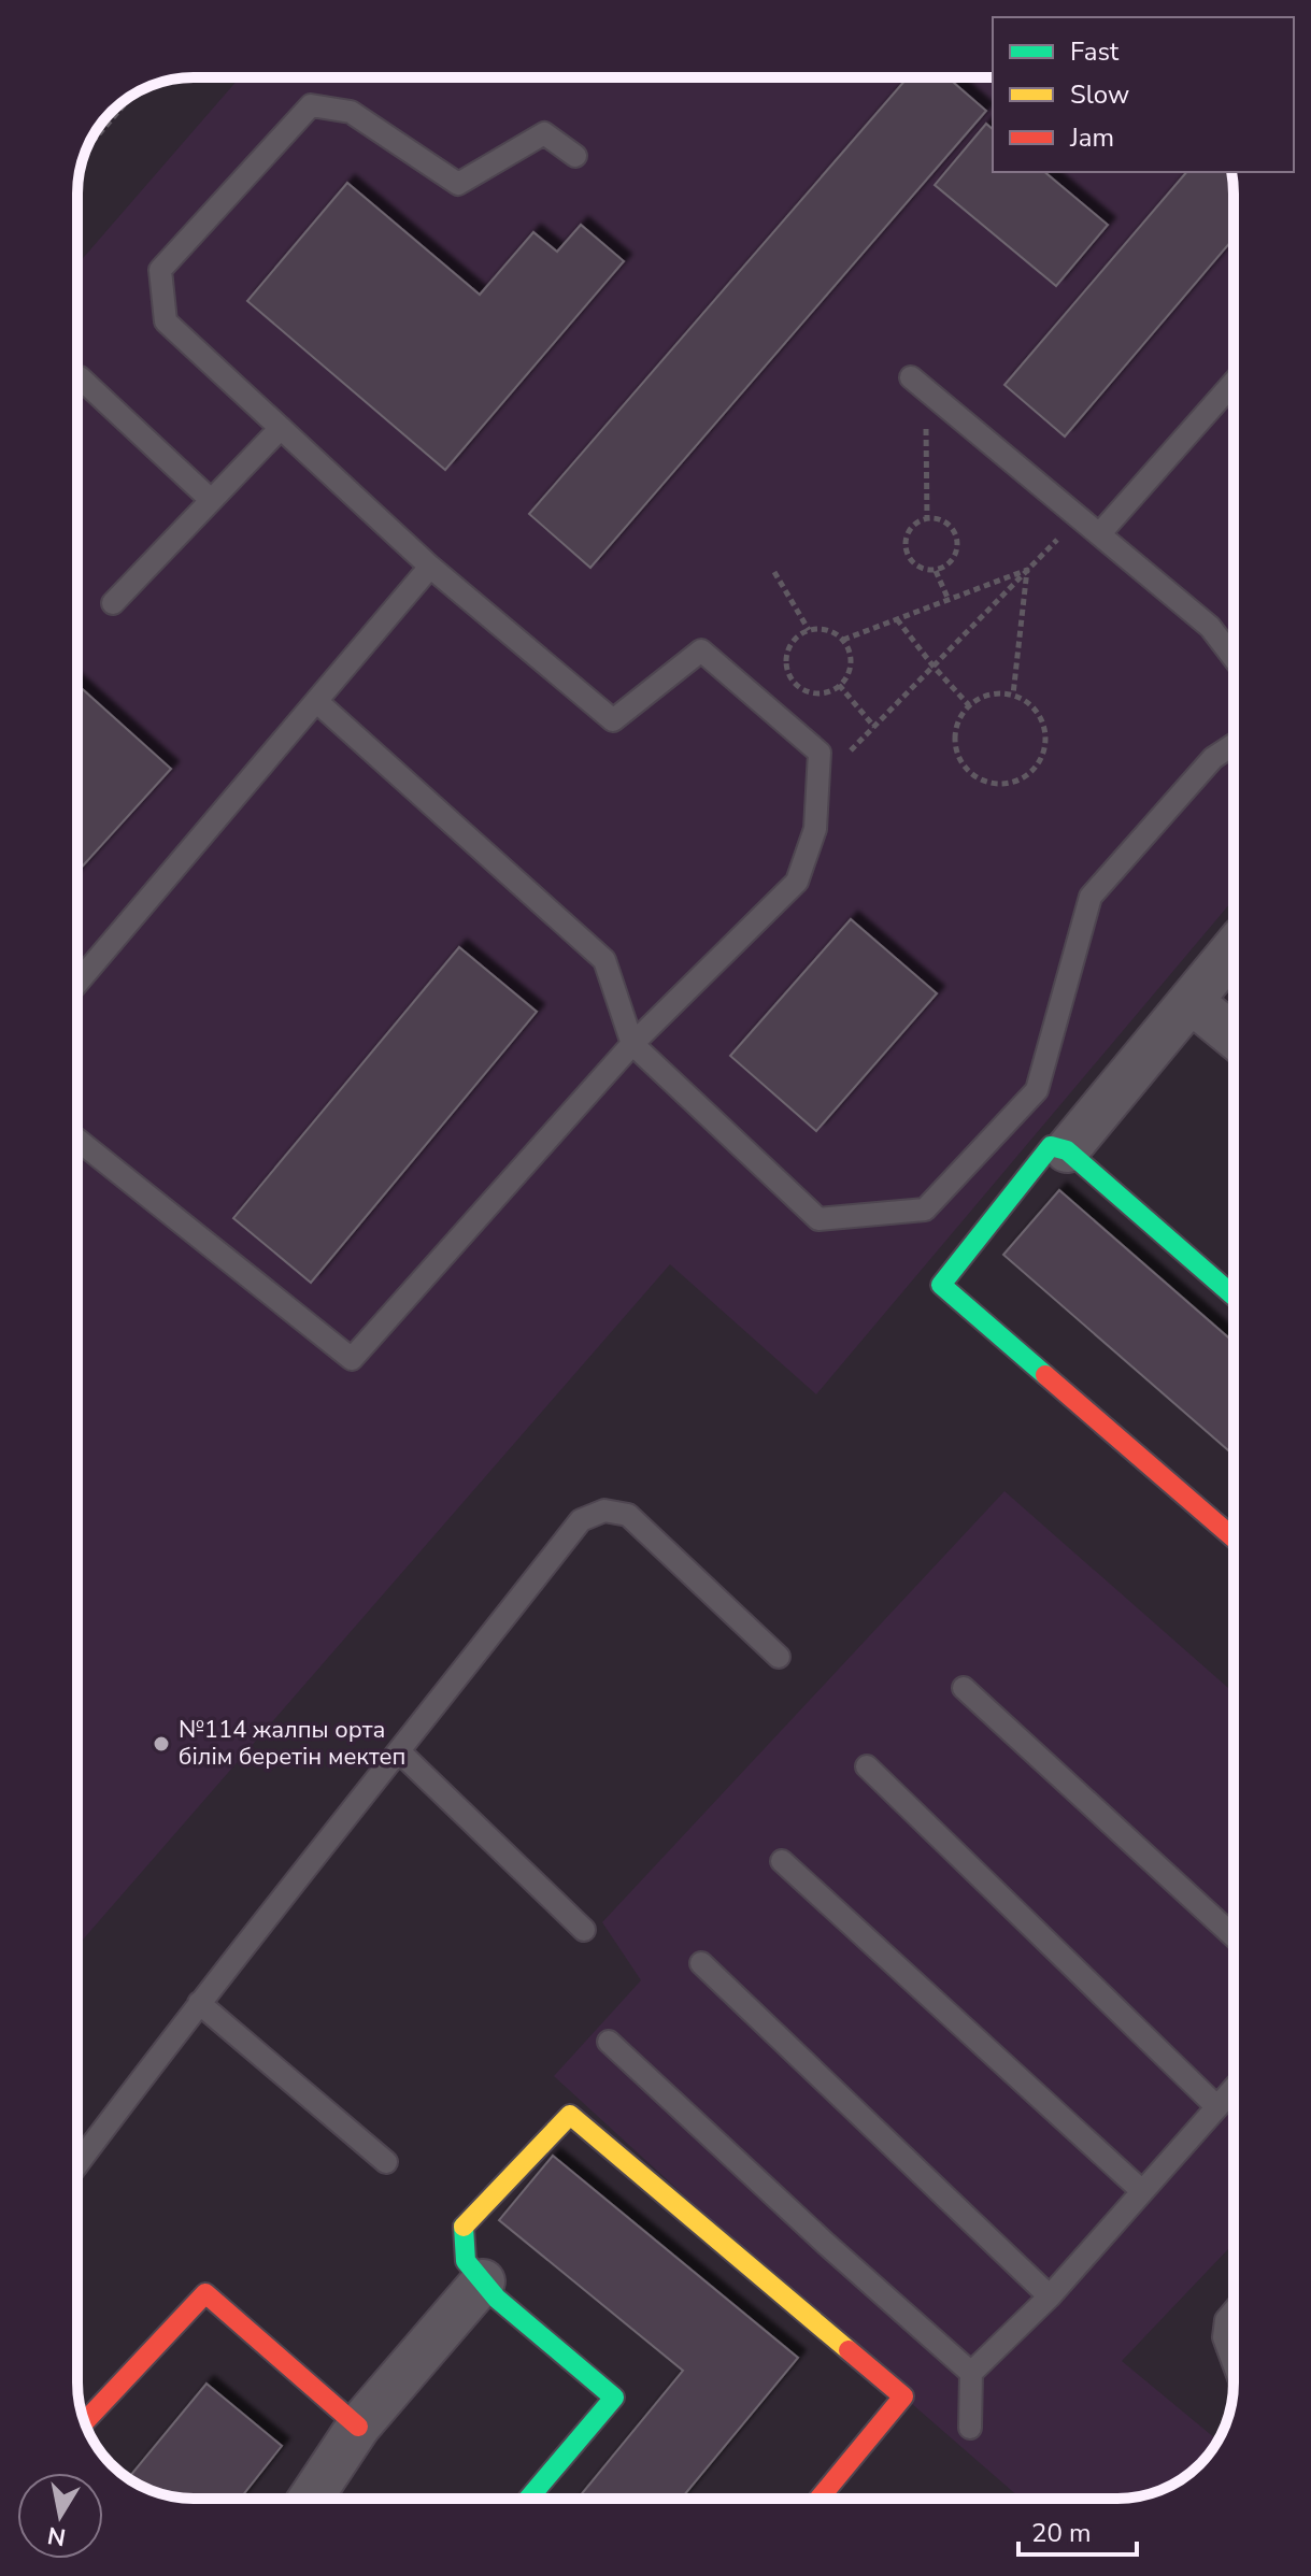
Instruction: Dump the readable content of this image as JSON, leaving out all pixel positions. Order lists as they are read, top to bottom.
{
  "places": ["№114 жалпы орта білім беретін мектеп"],
  "legend": ["Fast", "Slow", "Jam"],
  "scale_bar": "20 m",
  "north": "bottom"
}
